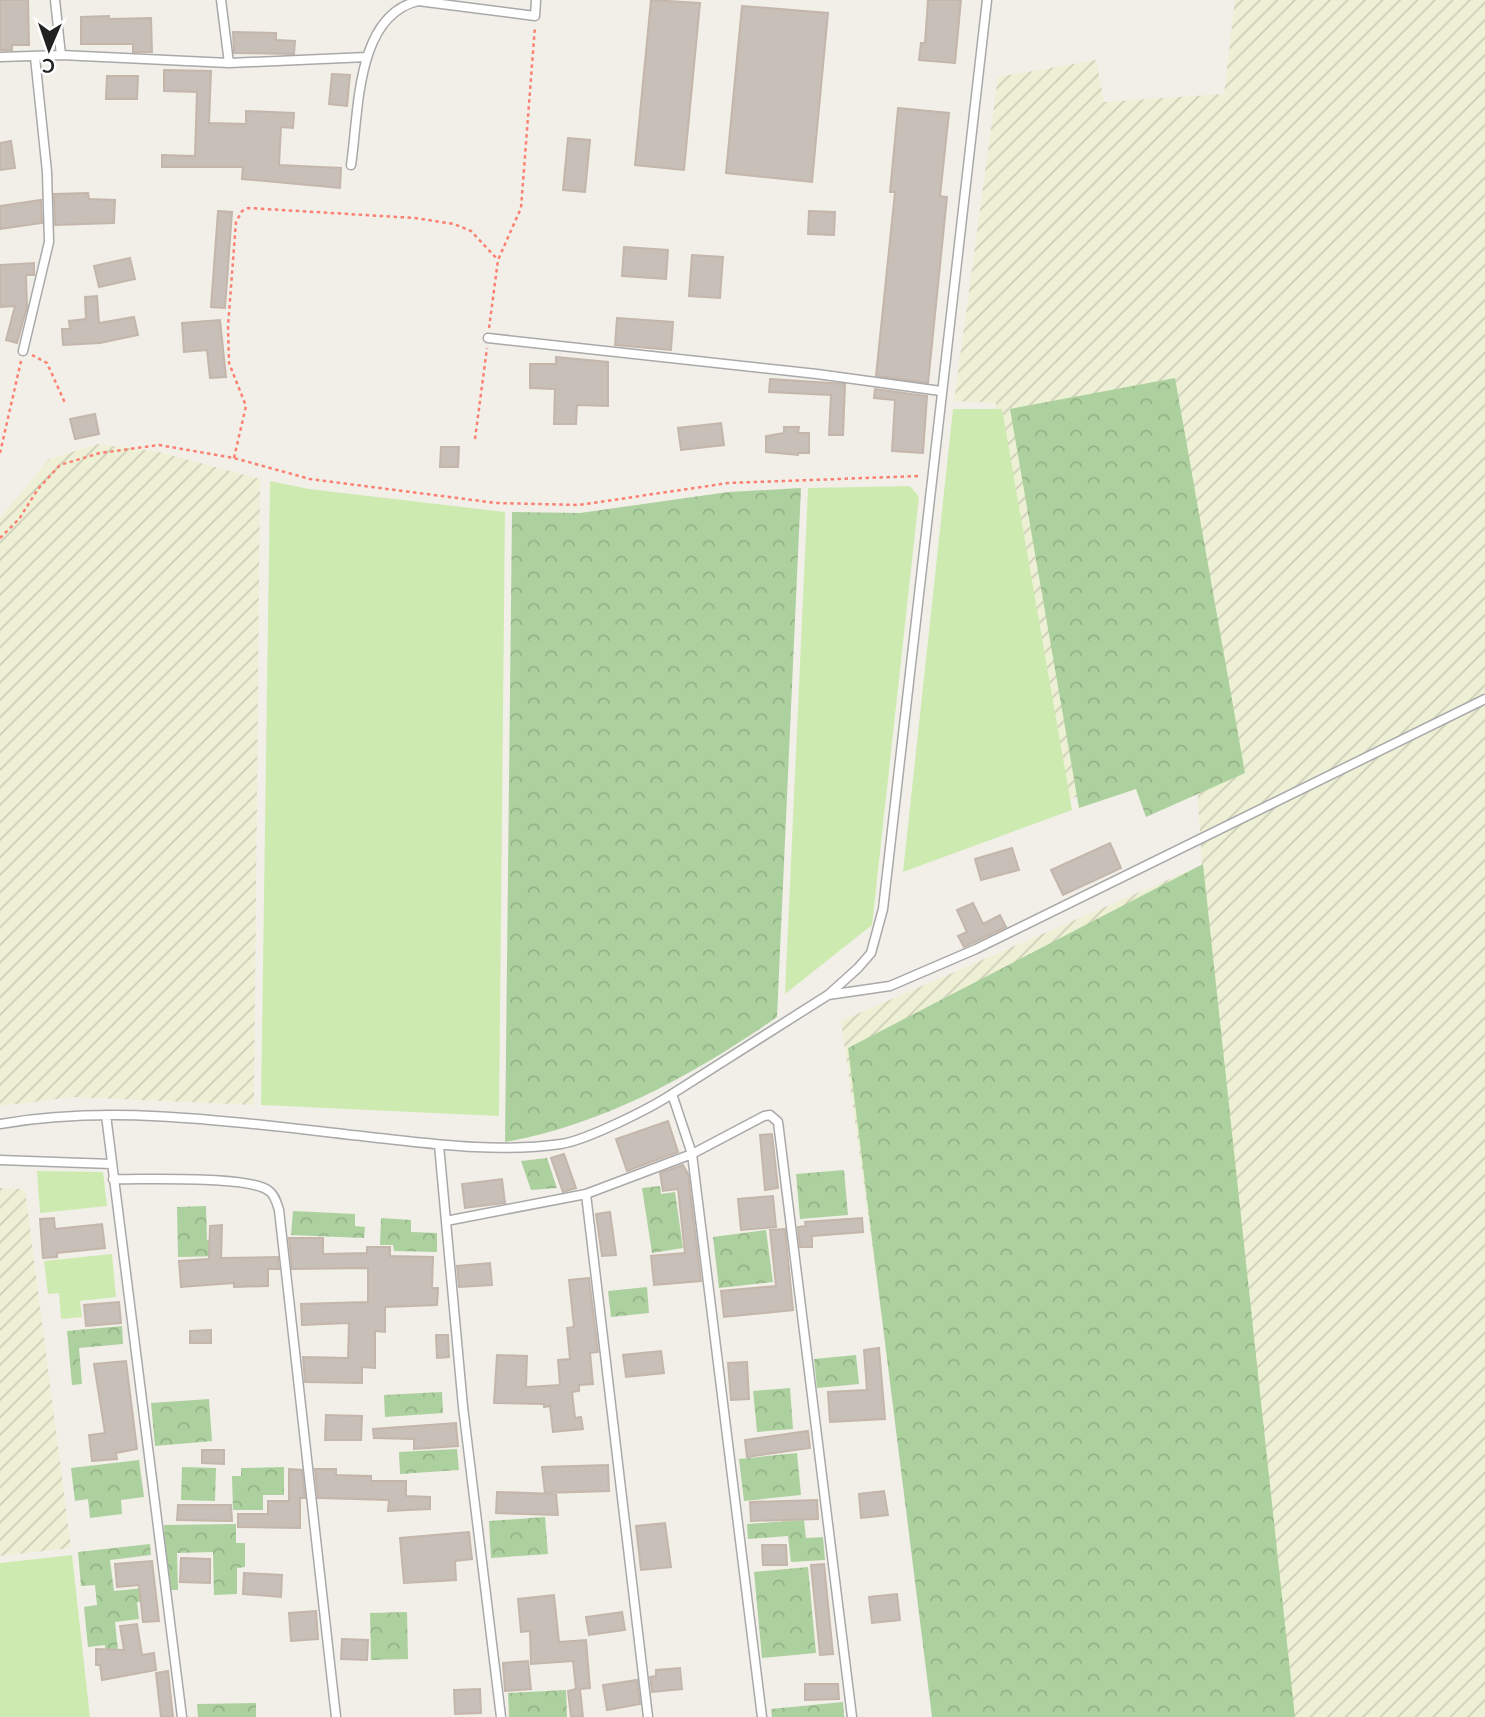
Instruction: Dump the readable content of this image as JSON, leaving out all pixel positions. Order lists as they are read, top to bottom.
{
  "north": "bottom"
}
